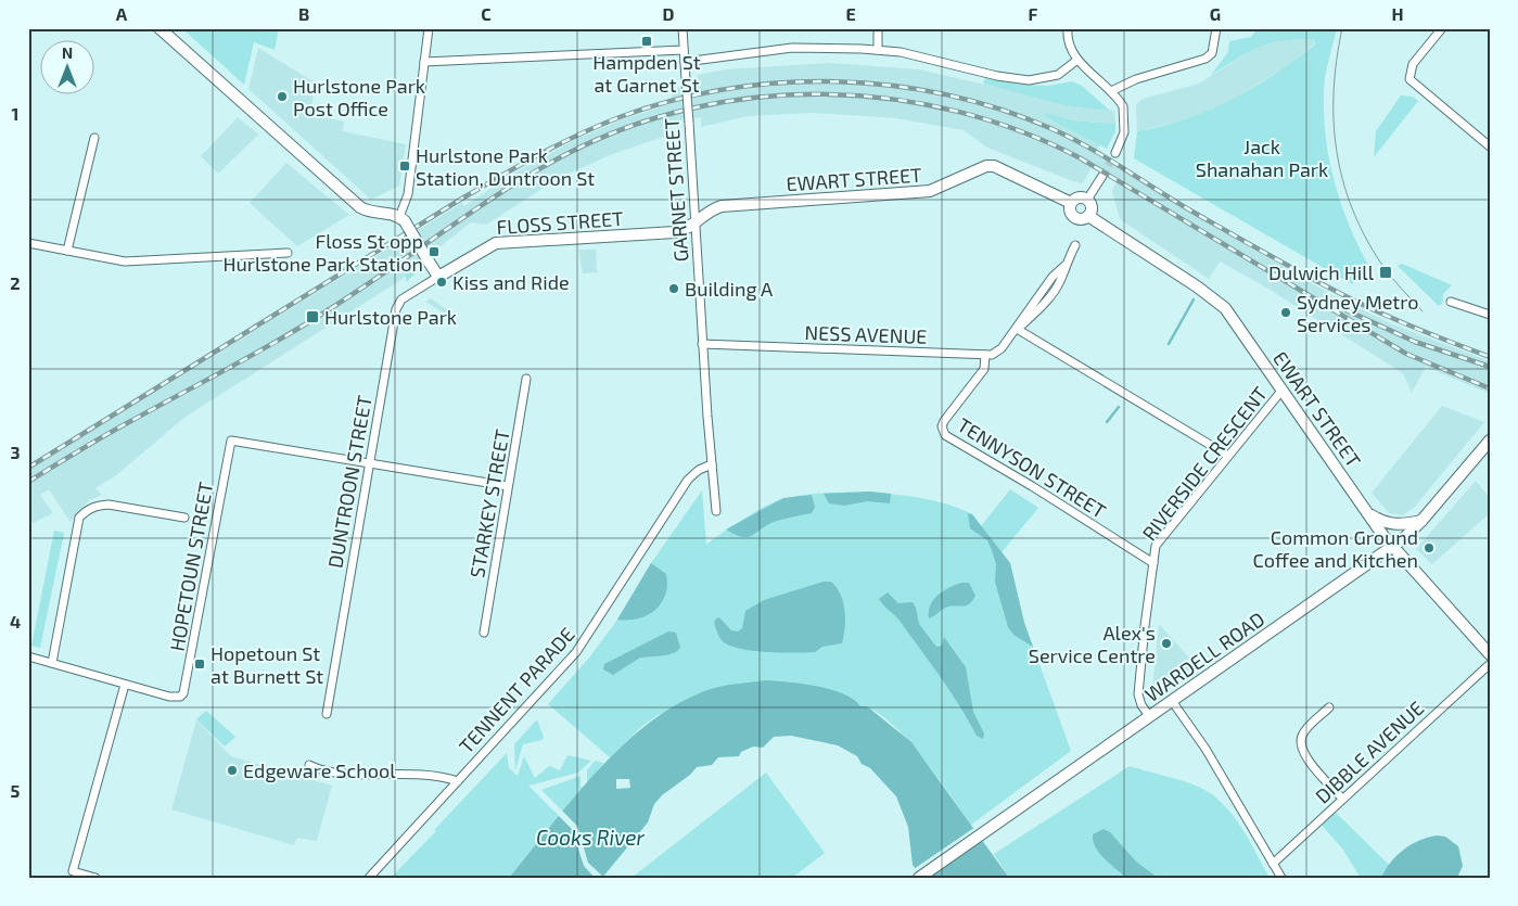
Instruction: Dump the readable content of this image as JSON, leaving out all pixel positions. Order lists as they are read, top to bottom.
{
  "streets": {
    "street": [
      "EWART STREET",
      "GARNET STREET",
      "FLOSS STREET",
      "NESS AVENUE",
      "RIVERSIDE CRESCENT",
      "TENNYSON STREET",
      "DUNTROON STREET",
      "STARKEY STREET",
      "HOPETOUN STREET",
      "WARDELL ROAD",
      "TENNENT PARADE",
      "DIBBLE AVENUE"
    ]
  },
  "crossings": [
    ["EWART STREET", "GARNET STREET"],
    ["EWART STREET", "FLOSS STREET"],
    ["EWART STREET", "RIVERSIDE CRESCENT"],
    ["EWART STREET", "WARDELL ROAD"],
    ["GARNET STREET", "FLOSS STREET"],
    ["GARNET STREET", "NESS AVENUE"],
    ["GARNET STREET", "TENNENT PARADE"],
    ["FLOSS STREET", "DUNTROON STREET"],
    ["NESS AVENUE", "TENNYSON STREET"],
    ["RIVERSIDE CRESCENT", "TENNYSON STREET"],
    ["RIVERSIDE CRESCENT", "WARDELL ROAD"],
    ["DUNTROON STREET", "HOPETOUN STREET"]
  ],
  "water": ["Cooks River"],
  "parks": ["Jack Shanahan Park"],
  "places": {
    "transit": [
      "Hampden St at Garnet St",
      "Hurlstone Park Station, Duntroon St",
      "Floss St opp Hurlstone Park Station",
      "Dulwich Hill",
      "Hurlstone Park",
      "Hopetoun St at Burnett St"
    ],
    "other": [
      "Hurlstone Park Post Office",
      "Kiss and Ride",
      "Building A",
      "Sydney Metro Services",
      "Common Ground Coffee and Kitchen",
      "Alex's Service Centre",
      "Edgeware School"
    ]
  },
  "north": "top",
  "grid": {
    "columns": [
      "A",
      "B",
      "C",
      "D",
      "E",
      "F",
      "G",
      "H"
    ],
    "rows": [
      "1",
      "2",
      "3",
      "4",
      "5"
    ]
  }
}
